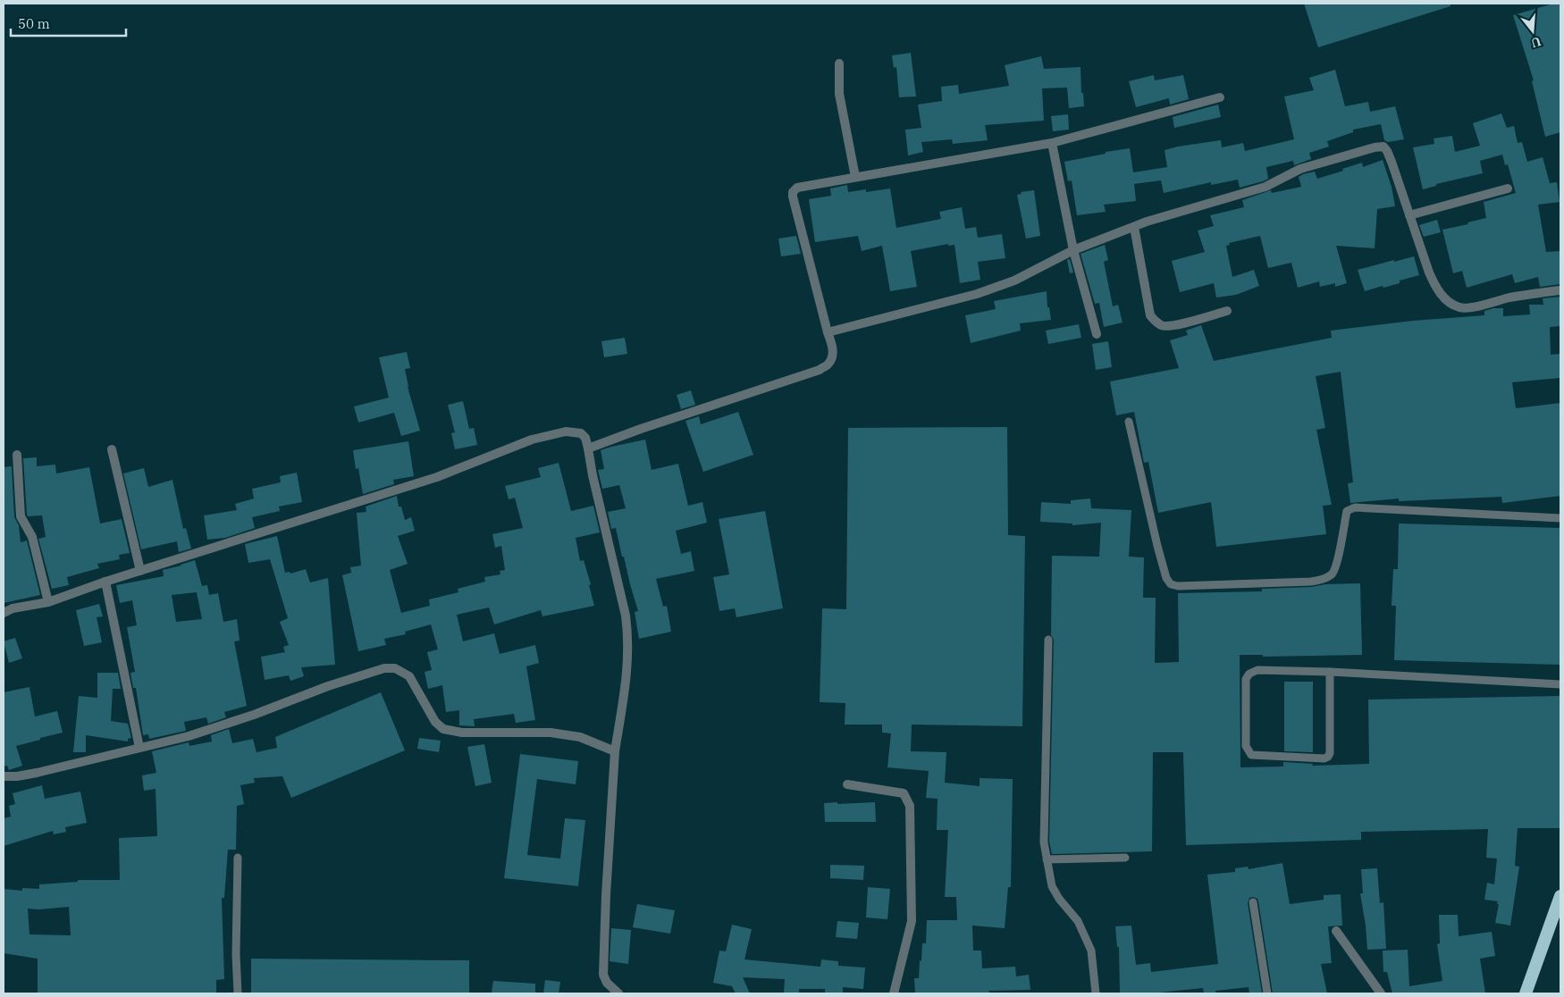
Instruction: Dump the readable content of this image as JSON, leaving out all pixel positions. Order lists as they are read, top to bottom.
{
  "scale_bar": "50 m",
  "north": "bottom"
}
